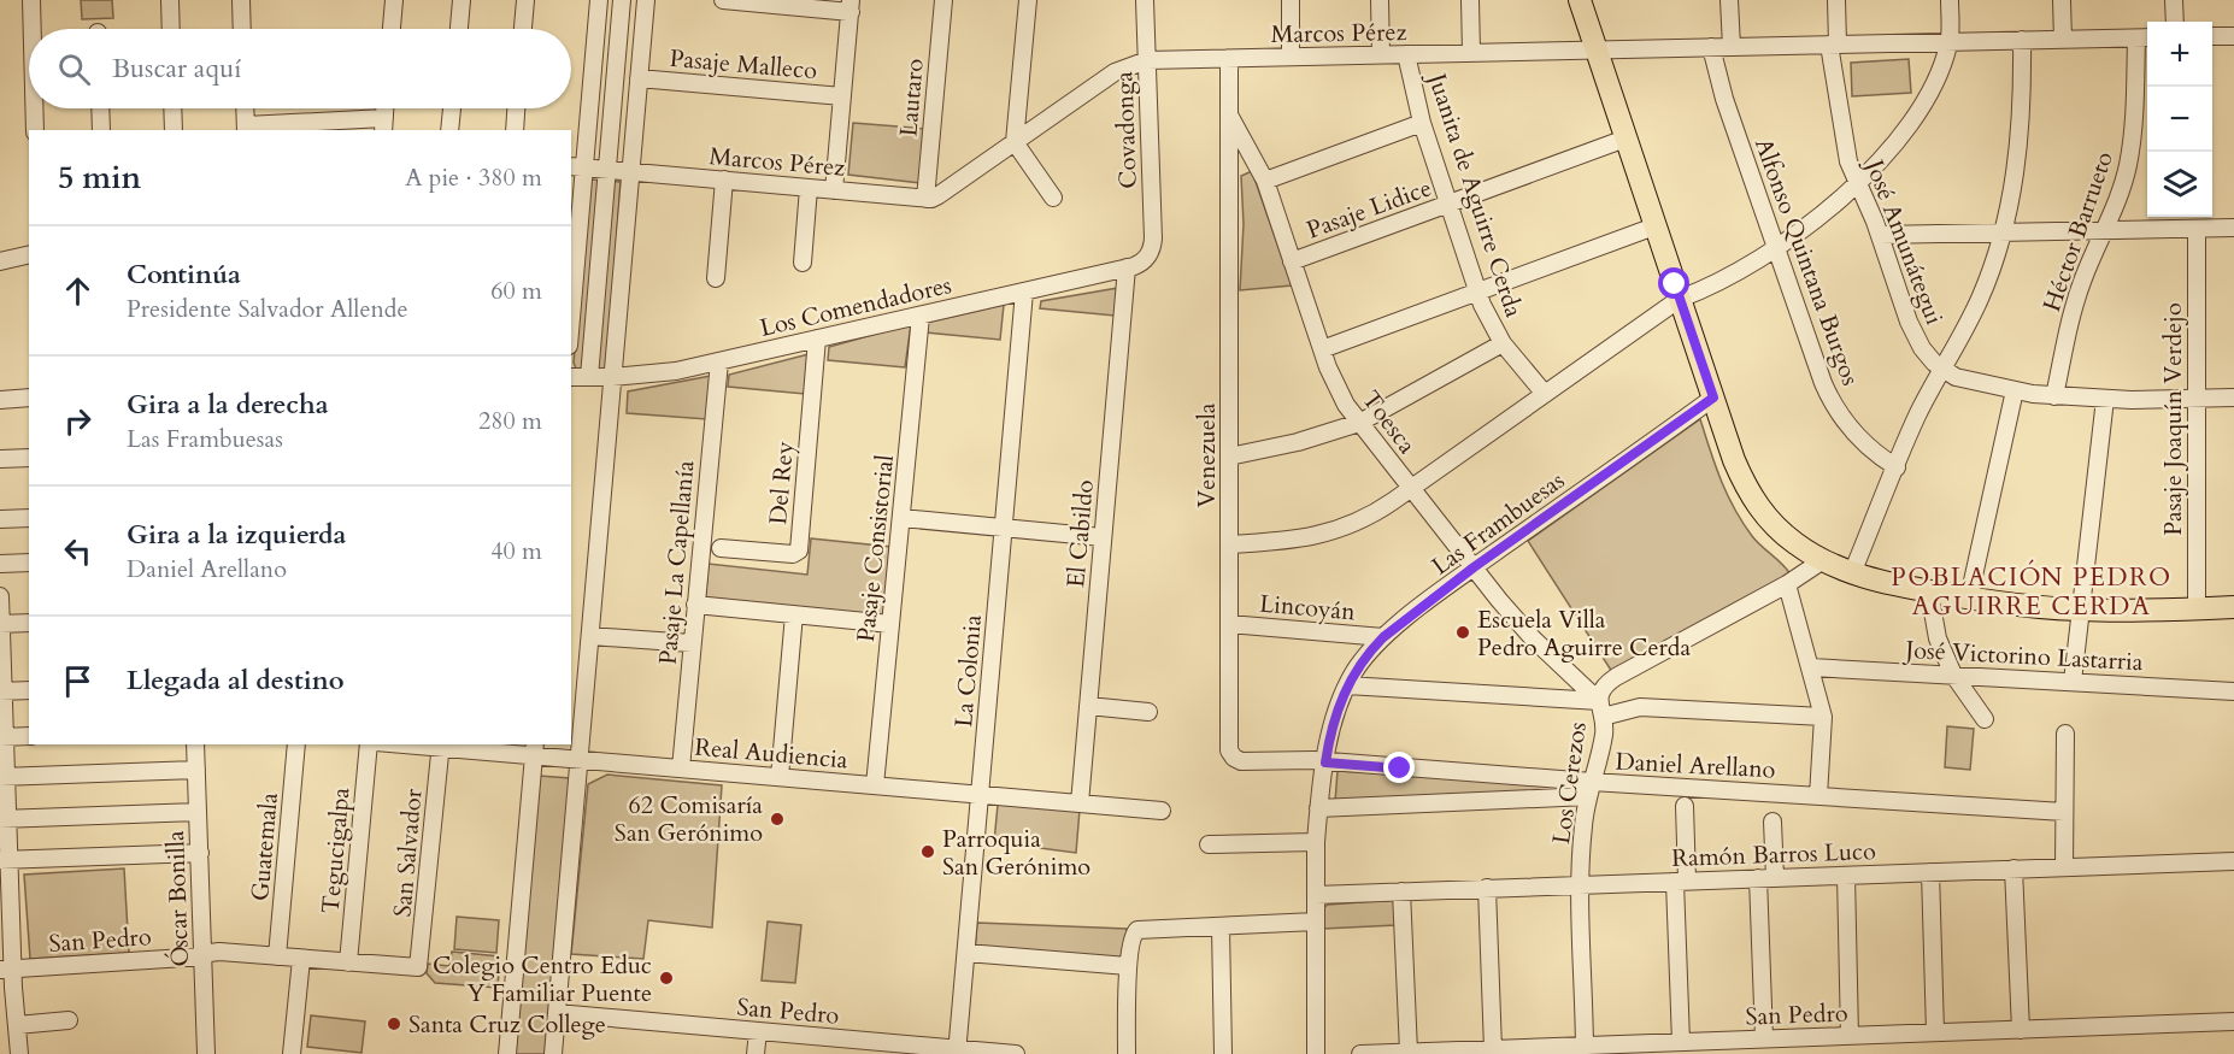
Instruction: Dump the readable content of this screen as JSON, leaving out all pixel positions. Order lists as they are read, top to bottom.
{
  "streets": {
    "street": [
      "Marcos Pérez",
      "Pasaje Malleco",
      "Lautaro",
      "Covadonga",
      "Juanita de Aguirre Cerda",
      "Pasaje Lidice",
      "Héctor Barrueto",
      "José Amunátegui",
      "Alfonso Quintana Burgos",
      "Los Comendadores",
      "Pasaje Joaquín Verdejo",
      "Toesca",
      "Venezuela",
      "Del Rey",
      "Las Frambuesas",
      "El Cabildo",
      "Pasaje Consistorial",
      "Pasaje La Capellanía",
      "Lincoyán",
      "José Victorino Lastarria",
      "La Colonia",
      "Real Audiencia",
      "Daniel Arellano",
      "Los Cerezos",
      "Guatemala",
      "Tegucigalpa",
      "San Salvador",
      "Ramón Barros Luco",
      "Óscar Bonilla",
      "San Pedro"
    ]
  },
  "crossings": [
    ["Marcos Pérez", "Lautaro"],
    ["Marcos Pérez", "Covadonga"],
    ["Marcos Pérez", "Juanita de Aguirre Cerda"],
    ["Marcos Pérez", "Héctor Barrueto"],
    ["Marcos Pérez", "José Amunátegui"],
    ["Marcos Pérez", "Alfonso Quintana Burgos"],
    ["Marcos Pérez", "Venezuela"],
    ["Covadonga", "Los Comendadores"],
    ["Juanita de Aguirre Cerda", "Pasaje Lidice"],
    ["Pasaje Lidice", "Toesca"],
    ["Los Comendadores", "Del Rey"],
    ["Los Comendadores", "El Cabildo"],
    ["Los Comendadores", "Pasaje Consistorial"],
    ["Los Comendadores", "Pasaje La Capellanía"],
    ["Los Comendadores", "La Colonia"],
    ["Toesca", "Venezuela"],
    ["Toesca", "Las Frambuesas"],
    ["Toesca", "Los Cerezos"],
    ["Venezuela", "Las Frambuesas"],
    ["Venezuela", "Lincoyán"],
    ["Venezuela", "Daniel Arellano"],
    ["Las Frambuesas", "Lincoyán"],
    ["Las Frambuesas", "Daniel Arellano"],
    ["Las Frambuesas", "Ramón Barros Luco"],
    ["El Cabildo", "Real Audiencia"],
    ["Pasaje Consistorial", "Real Audiencia"],
    ["Pasaje La Capellanía", "Real Audiencia"],
    ["La Colonia", "Real Audiencia"],
    ["La Colonia", "San Pedro"],
    ["Real Audiencia", "San Salvador"],
    ["Daniel Arellano", "Los Cerezos"],
    ["Los Cerezos", "Ramón Barros Luco"],
    ["Los Cerezos", "San Pedro"],
    ["Guatemala", "San Pedro"],
    ["Tegucigalpa", "San Pedro"],
    ["San Salvador", "San Pedro"],
    ["Óscar Bonilla", "San Pedro"]
  ],
  "districts": ["POBLACIÓN PEDRO AGUIRRE CERDA"],
  "places": [
    "Escuela Villa Pedro Aguirre Cerda",
    "62 Comisaría San Gerónimo",
    "Parroquia San Gerónimo",
    "Colegio Centro Educ Y Familiar Puente",
    "Santa Cruz College"
  ],
  "page": {
    "map_buttons": ["+", "−"],
    "search": "Buscar aquí",
    "heading": ["5 min", "A pie · 380 m"],
    "list": [
      ["Continúa", "Presidente Salvador Allende", "60 m"],
      ["Gira a la derecha", "Las Frambuesas", "280 m"],
      ["Gira a la izquierda", "Daniel Arellano", "40 m"],
      "Llegada al destino"
    ]
  }
}
